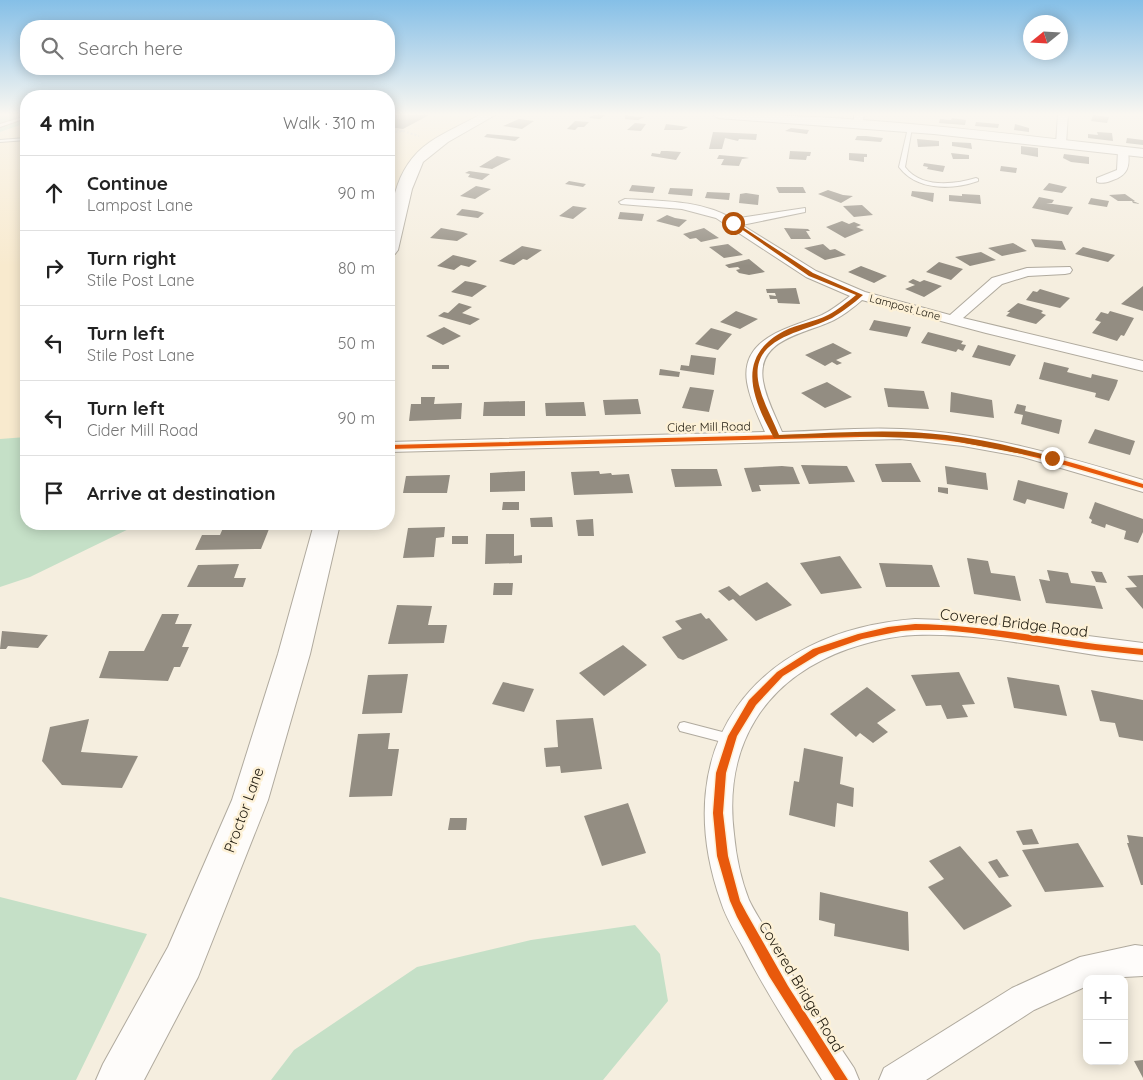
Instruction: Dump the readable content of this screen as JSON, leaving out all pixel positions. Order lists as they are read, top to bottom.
{
  "streets": {
    "street": [
      "Lampost Lane",
      "Cider Mill Road",
      "Covered Bridge Road",
      "Proctor Lane"
    ]
  },
  "north": "left",
  "page": {
    "search": "Search here",
    "heading": ["4 min", "Walk · 310 m"],
    "list": [
      ["Continue", "Lampost Lane", "90 m"],
      ["Turn right", "Stile Post Lane", "80 m"],
      ["Turn left", "Stile Post Lane", "50 m"],
      ["Turn left", "Cider Mill Road", "90 m"],
      "Arrive at destination"
    ],
    "map_buttons": ["+", "−"]
  }
}
